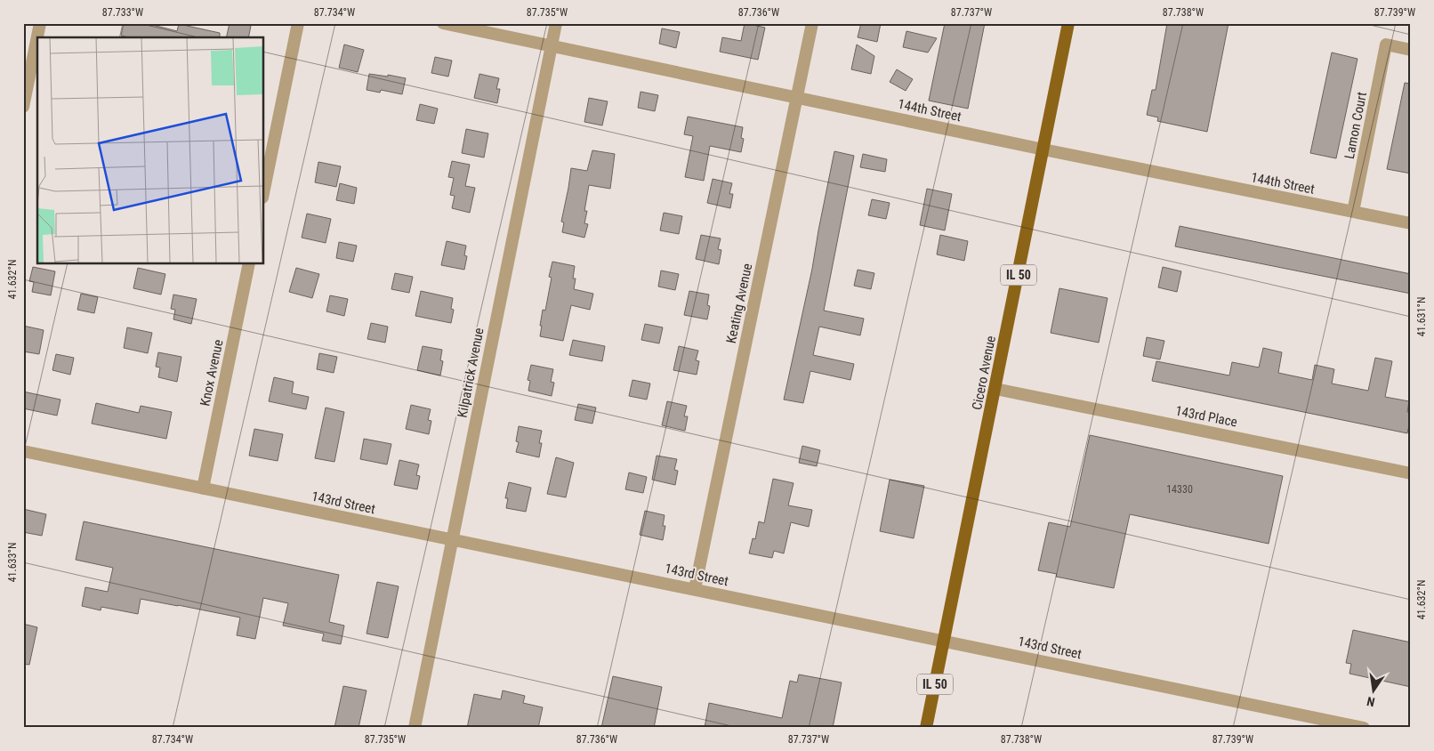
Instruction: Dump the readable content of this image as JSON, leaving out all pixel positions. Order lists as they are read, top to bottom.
{
  "streets": {
    "main road": ["IL 50", "Cicero Avenue"],
    "street": [
      "144th Street",
      "Lamon Court",
      "Keating Avenue",
      "Knox Avenue",
      "Kilpatrick Avenue",
      "143rd Place",
      "143rd Street"
    ]
  },
  "crossings": [
    ["144th Street", "Lamon Court"],
    ["144th Street", "Keating Avenue"],
    ["144th Street", "Kilpatrick Avenue"],
    ["144th Street", "Cicero Avenue"],
    ["Keating Avenue", "143rd Street"],
    ["Knox Avenue", "143rd Street"],
    ["Kilpatrick Avenue", "143rd Street"],
    ["Cicero Avenue", "143rd Place"],
    ["Cicero Avenue", "143rd Street"]
  ],
  "house_numbers": ["14330"],
  "north": "bottom",
  "coordinates": [
    "87.733°W",
    "87.734°W",
    "87.735°W",
    "87.736°W",
    "87.737°W",
    "87.738°W",
    "87.739°W",
    "41.632°N",
    "41.631°N",
    "41.633°N"
  ]
}
